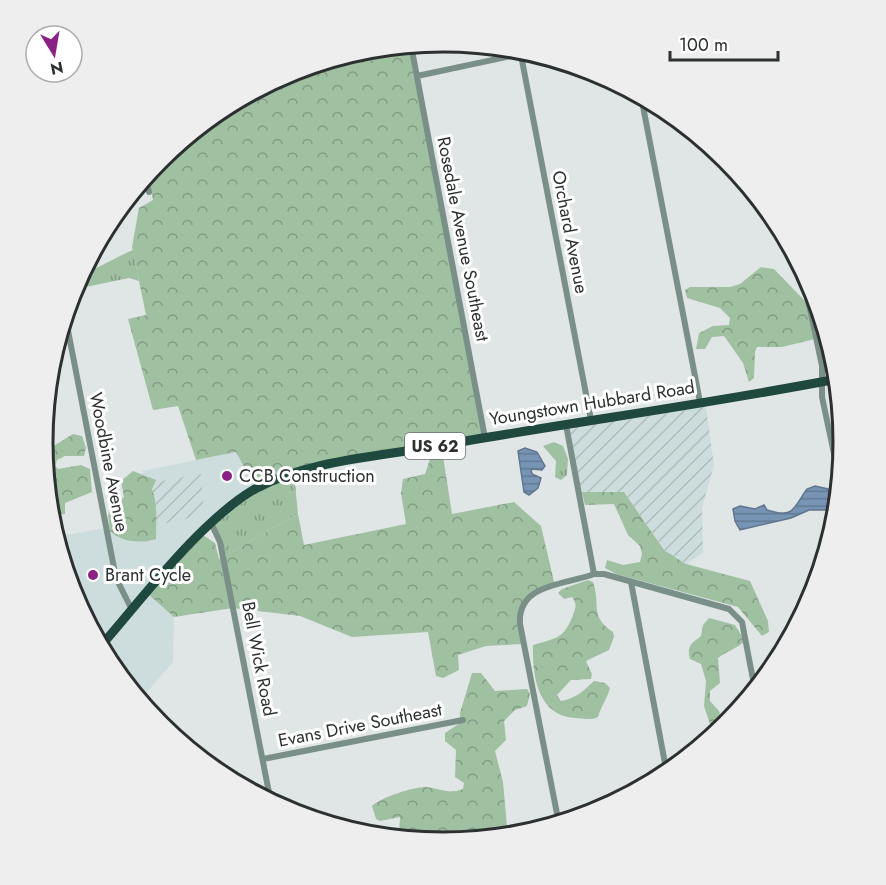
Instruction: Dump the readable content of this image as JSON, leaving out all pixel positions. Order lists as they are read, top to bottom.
{
  "streets": {
    "main road": ["Youngstown Hubbard Road", "US 62"],
    "street": [
      "Orchard Avenue",
      "Rosedale Avenue Southeast",
      "Woodbine Avenue",
      "Bell Wick Road",
      "Evans Drive Southeast"
    ]
  },
  "crossings": [
    ["Orchard Avenue", "Youngstown Hubbard Road"],
    ["Rosedale Avenue Southeast", "Youngstown Hubbard Road"],
    ["Youngstown Hubbard Road", "Woodbine Avenue"],
    ["Youngstown Hubbard Road", "Bell Wick Road"],
    ["Bell Wick Road", "Evans Drive Southeast"]
  ],
  "places": ["CCB Construction", "Brant Cycle"],
  "scale_bar": "100 m",
  "north": "bottom"
}
